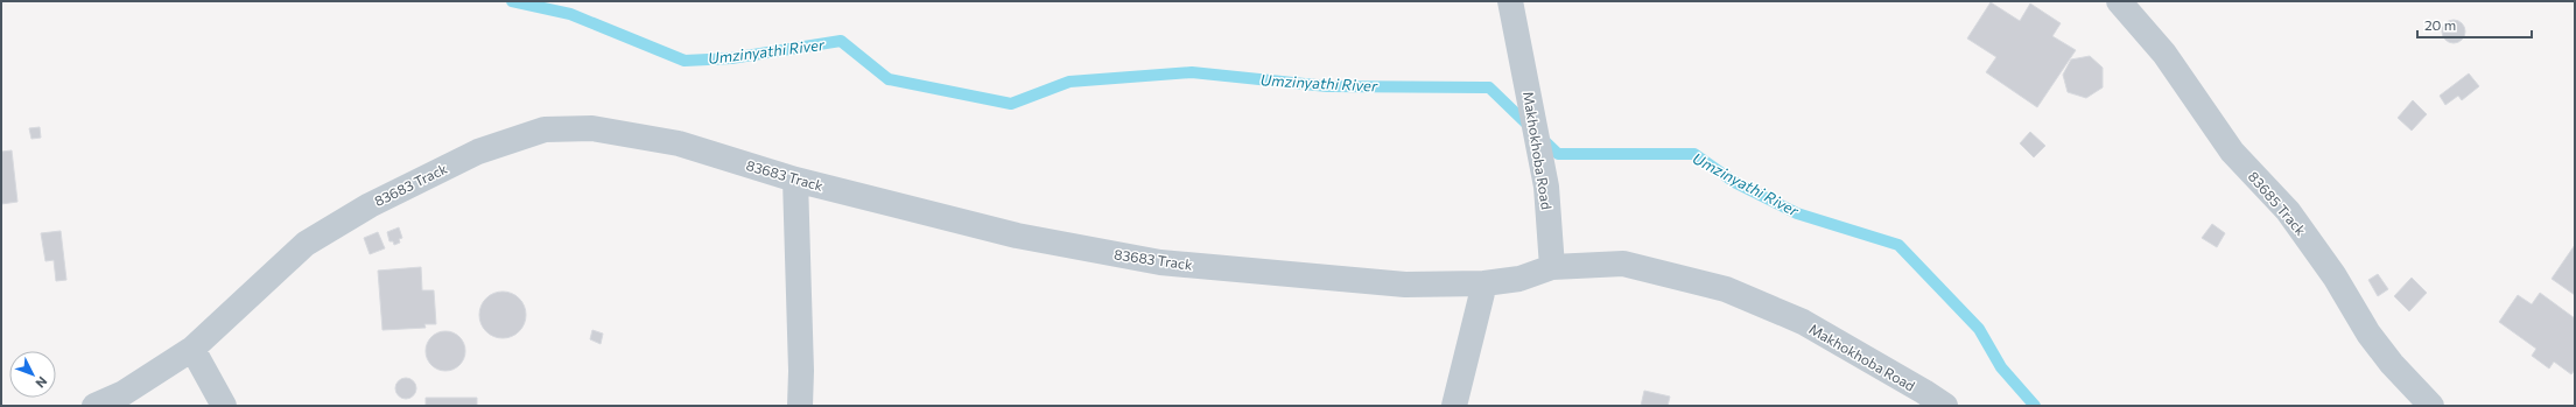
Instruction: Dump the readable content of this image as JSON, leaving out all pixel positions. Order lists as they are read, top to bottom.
{
  "streets": {
    "street": ["Makhokhoba Road", "83683 Track", "83685 Track"]
  },
  "crossings": [
    ["Makhokhoba Road", "83683 Track"]
  ],
  "water": ["Umzinyathi River"],
  "scale_bar": "20 m",
  "north": "bottom right"
}
